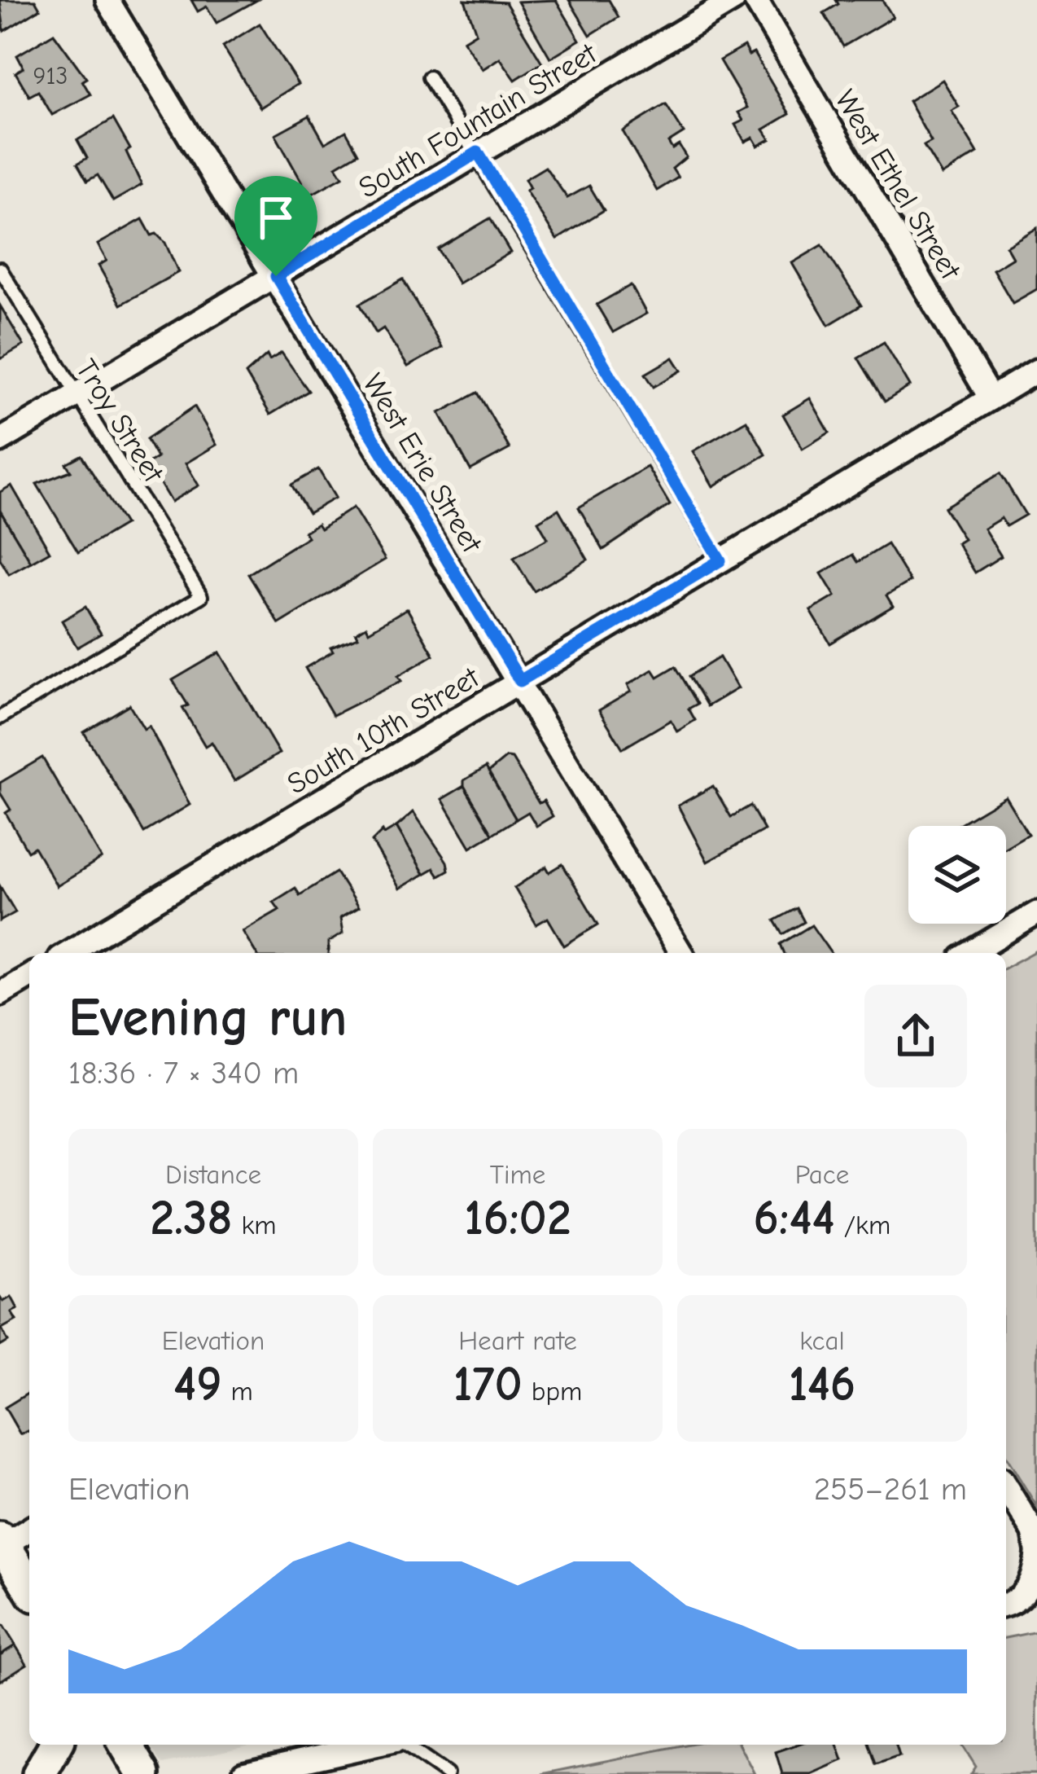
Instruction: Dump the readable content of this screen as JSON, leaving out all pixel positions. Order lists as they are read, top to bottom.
{
  "streets": {
    "street": [
      "South Fountain Street",
      "West Ethel Street",
      "West Erie Street",
      "South 10th Street"
    ],
    "lane": ["Troy Street"]
  },
  "crossings": [
    ["South Fountain Street", "Troy Street"],
    ["South Fountain Street", "West Erie Street"],
    ["West Ethel Street", "South 10th Street"],
    ["West Erie Street", "South 10th Street"]
  ],
  "house_numbers": ["913"],
  "page": {
    "heading": ["Evening run", "18:36 · 7 × 340 m"],
    "stats": [
      ["Distance", "2.38 km"],
      ["Time", "16:02"],
      ["Pace", "6:44 /km"],
      ["Elevation", "49 m"],
      ["Heart rate", "170 bpm"],
      ["kcal", "146"]
    ],
    "chart": ["Elevation", "255–261 m"]
  }
}
